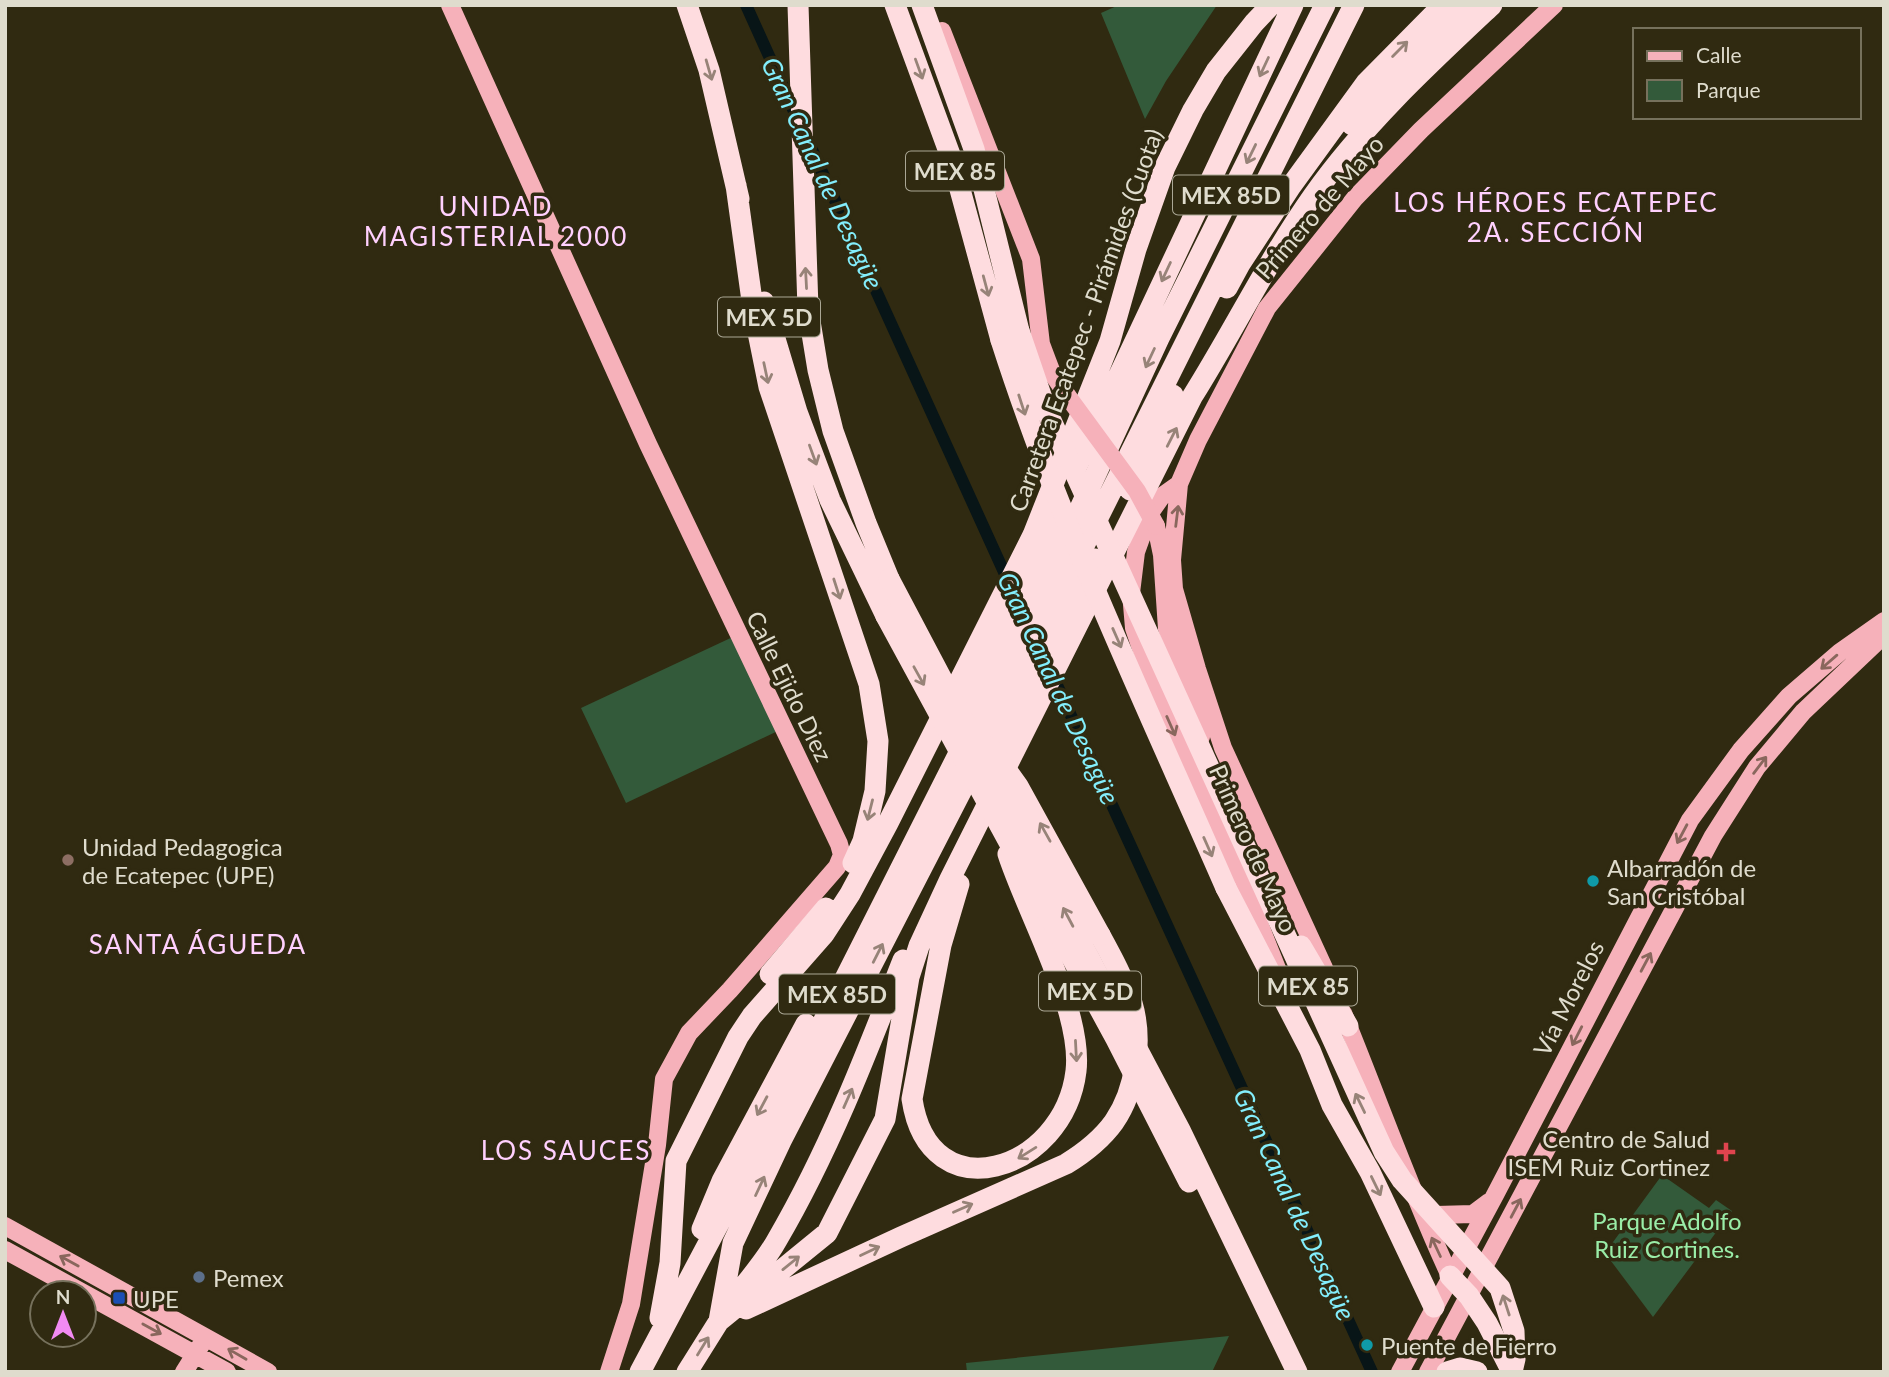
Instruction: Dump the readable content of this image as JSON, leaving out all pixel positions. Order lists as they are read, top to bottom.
{
  "streets": {
    "highway": [
      "MEX 85",
      "MEX 85D",
      "Primero de Mayo",
      "MEX 5D",
      "Carretera Ecatepec - Pirámides (Cuota)"
    ],
    "main road": ["Calle Ejido Diez", "Vía Morelos"]
  },
  "crossings": [
    ["MEX 85", "Primero de Mayo"],
    ["Primero de Mayo", "Vía Morelos"]
  ],
  "districts": [
    "LOS HÉROES ECATEPEC 2A. SECCIÓN",
    "UNIDAD MAGISTERIAL 2000",
    "SANTA ÁGUEDA",
    "LOS SAUCES"
  ],
  "water": ["Gran Canal de Desagüe"],
  "parks": ["Parque Adolfo Ruiz Cortines."],
  "places": {
    "other": [
      "Unidad Pedagogica de Ecatepec (UPE)",
      "Albarradón de San Cristóbal",
      "Pemex",
      "Puente de Fierro"
    ],
    "health": ["Centro de Salud ISEM Ruiz Cortinez"],
    "transit": ["UPE"]
  },
  "legend": ["Calle", "Parque"],
  "north": "top"
}
